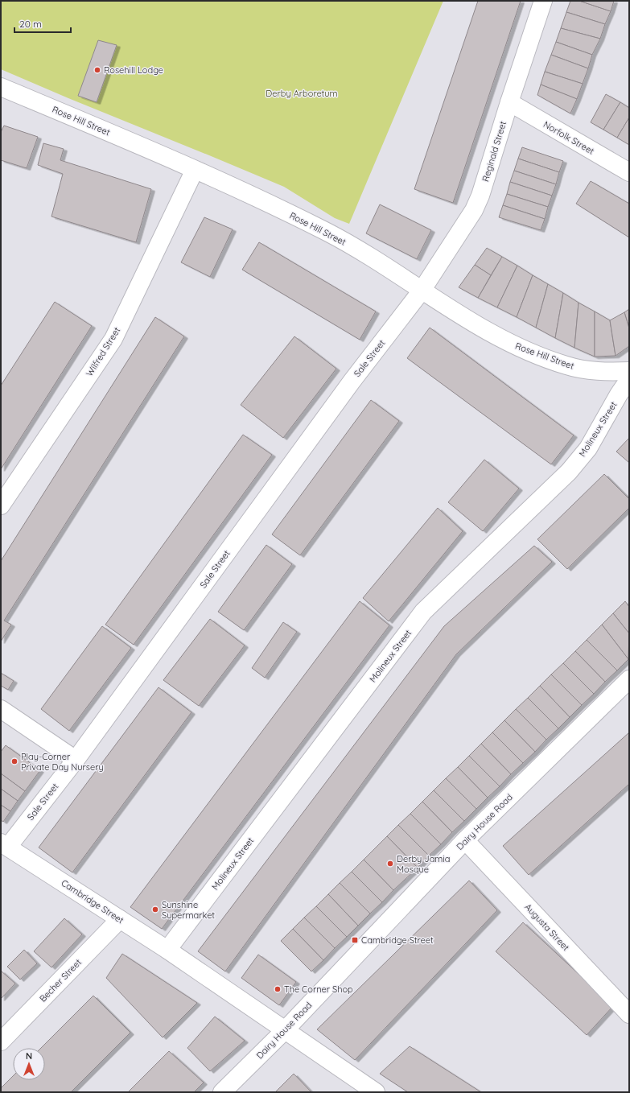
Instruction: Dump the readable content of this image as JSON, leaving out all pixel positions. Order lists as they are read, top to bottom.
{
  "streets": {
    "street": [
      "Rose Hill Street",
      "Norfolk Street",
      "Reginald Street",
      "Wilfred Street",
      "Sale Street",
      "Molineux Street",
      "Dairy House Road",
      "Cambridge Street",
      "Augusta Street",
      "Becher Street"
    ]
  },
  "crossings": [
    ["Rose Hill Street", "Reginald Street"],
    ["Rose Hill Street", "Wilfred Street"],
    ["Rose Hill Street", "Sale Street"],
    ["Norfolk Street", "Reginald Street"],
    ["Reginald Street", "Sale Street"],
    ["Sale Street", "Cambridge Street"],
    ["Molineux Street", "Cambridge Street"],
    ["Dairy House Road", "Cambridge Street"],
    ["Dairy House Road", "Augusta Street"],
    ["Cambridge Street", "Becher Street"]
  ],
  "parks": ["Derby Arboretum"],
  "places": {
    "other": [
      "Rosehill Lodge",
      "Play-Corner Private Day Nursery",
      "Derby Jamia Mosque",
      "Sunshine Supermarket",
      "The Corner Shop"
    ],
    "transit": ["Cambridge Street"]
  },
  "scale_bar": "20 m",
  "north": "top"
}
